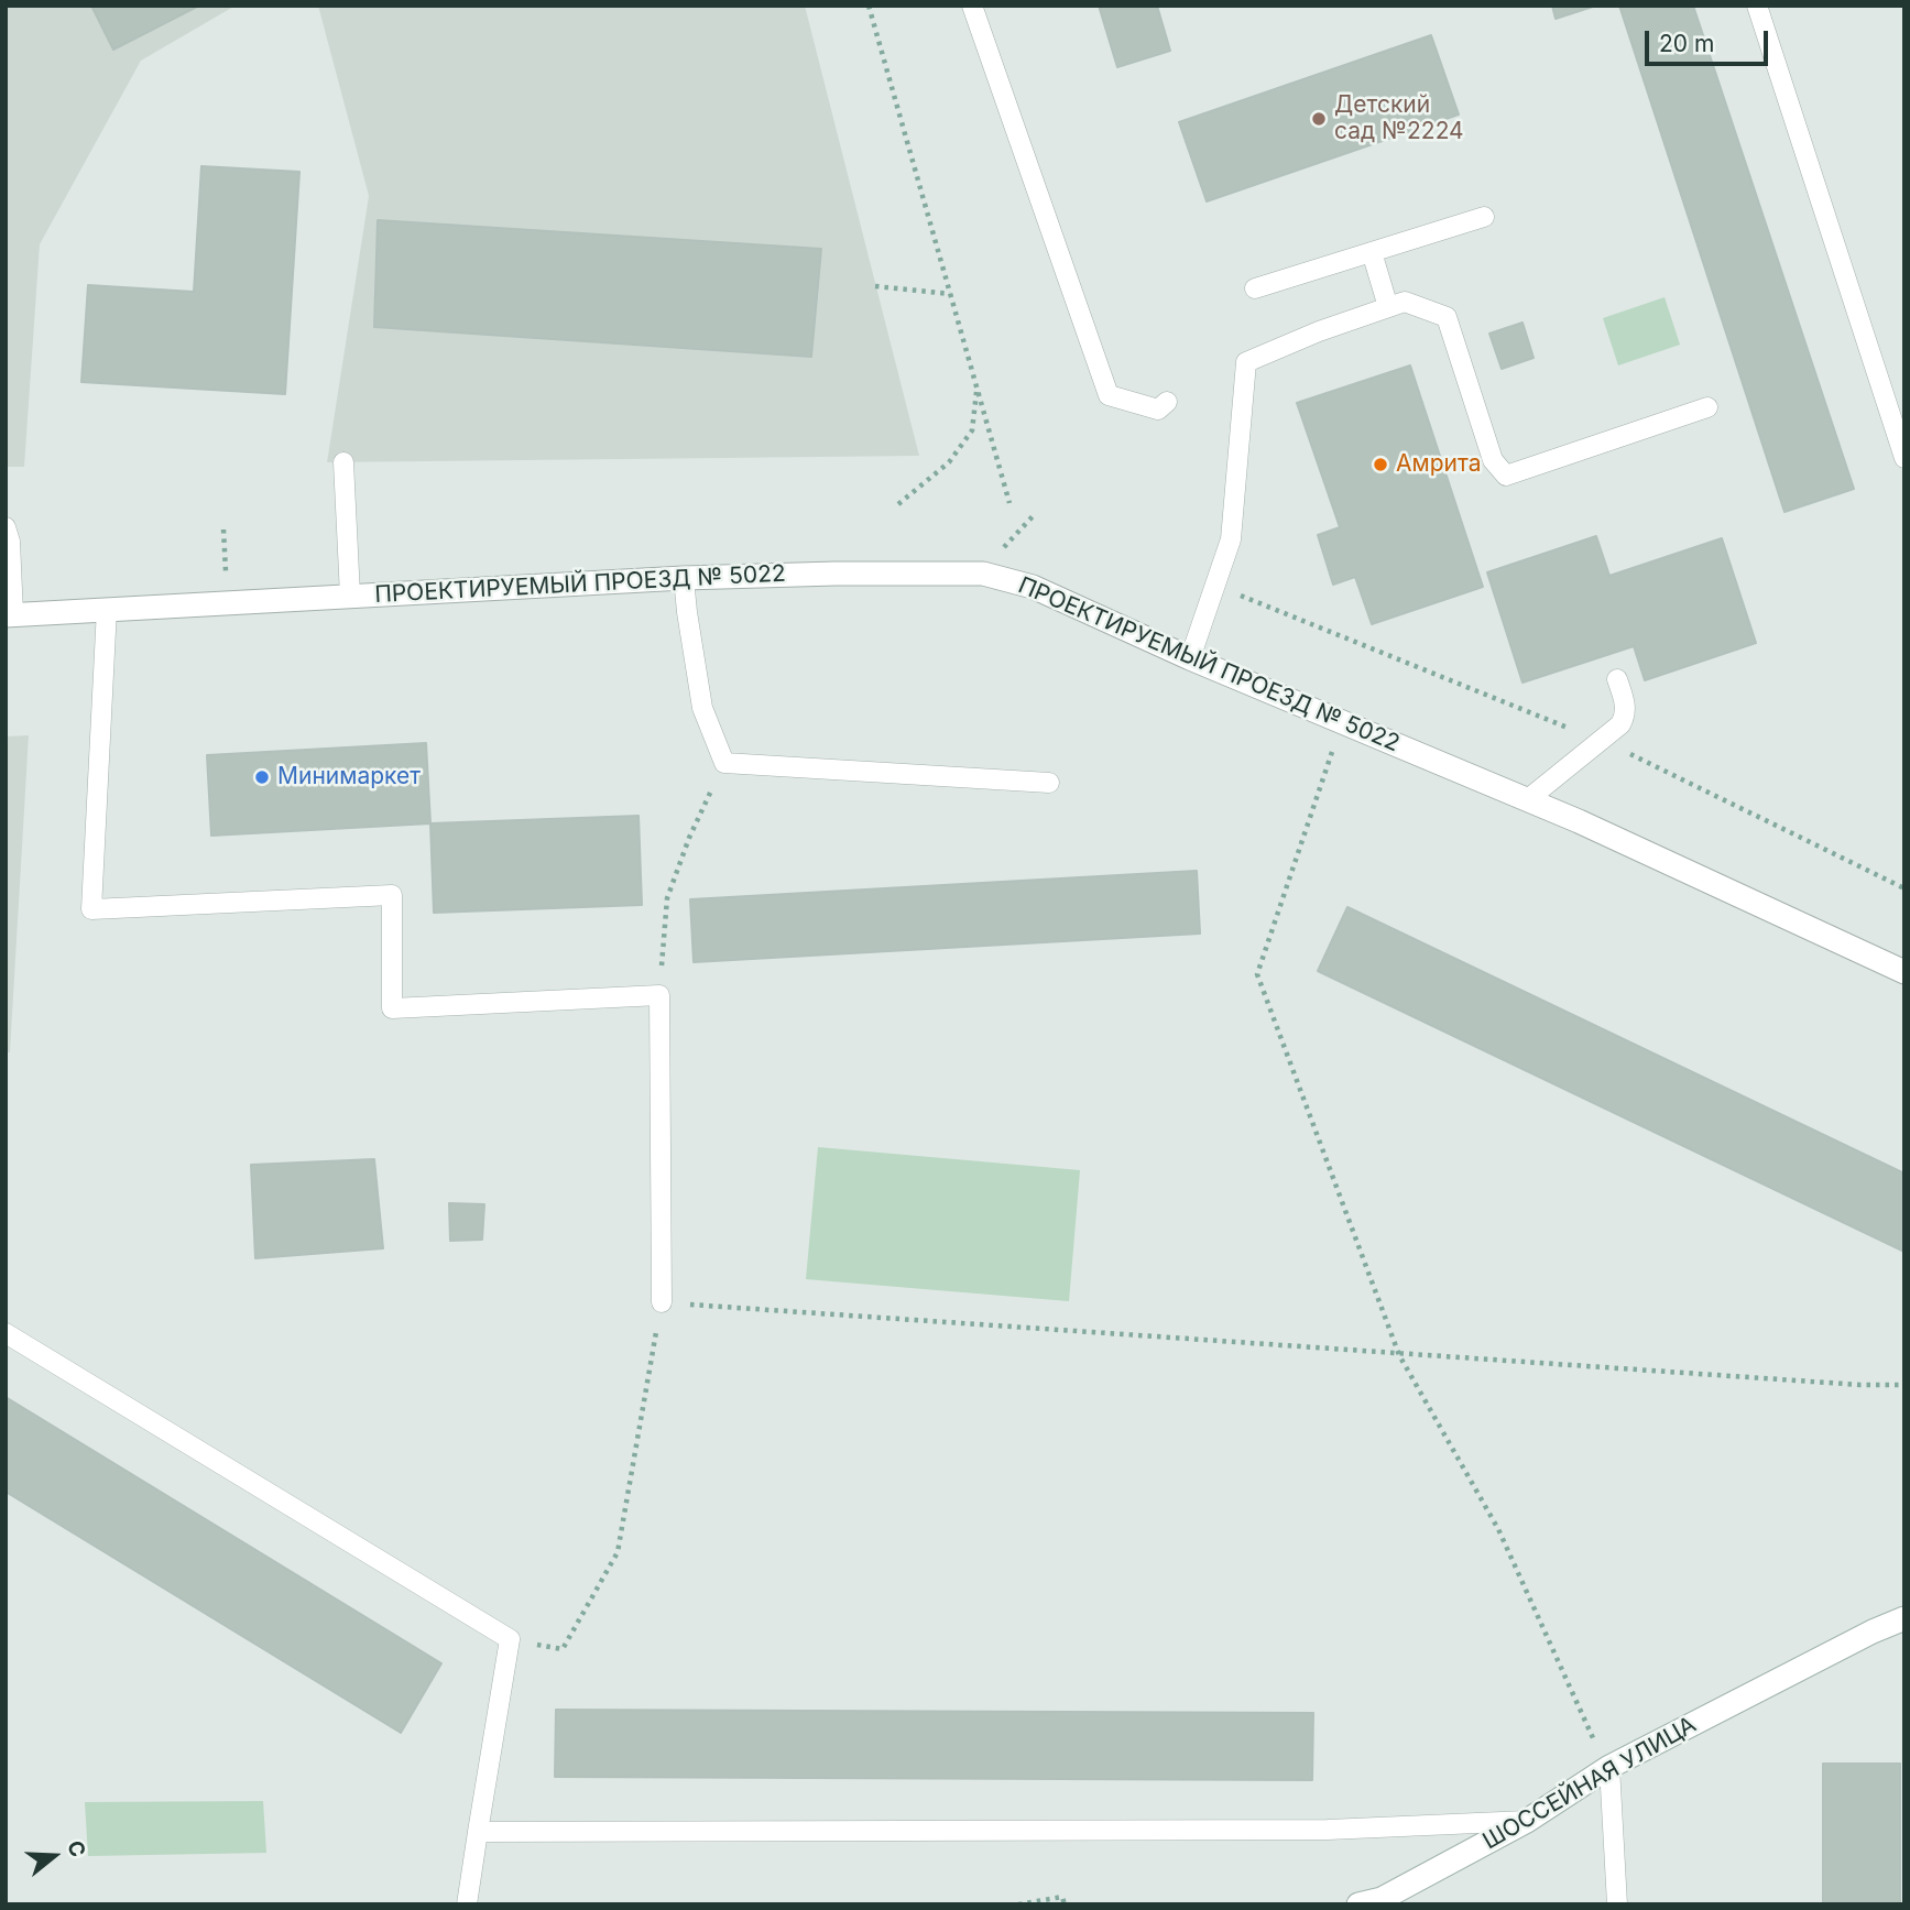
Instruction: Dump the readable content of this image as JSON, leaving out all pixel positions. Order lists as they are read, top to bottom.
{
  "streets": {
    "street": ["ПРОЕКТИРУЕМЫЙ ПРОЕЗД № 5022", "ШОССЕЙНАЯ УЛИЦА"]
  },
  "places": ["Детский сад №2224", "Амрита", "Минимаркет"],
  "scale_bar": "20 m",
  "north": "right"
}
